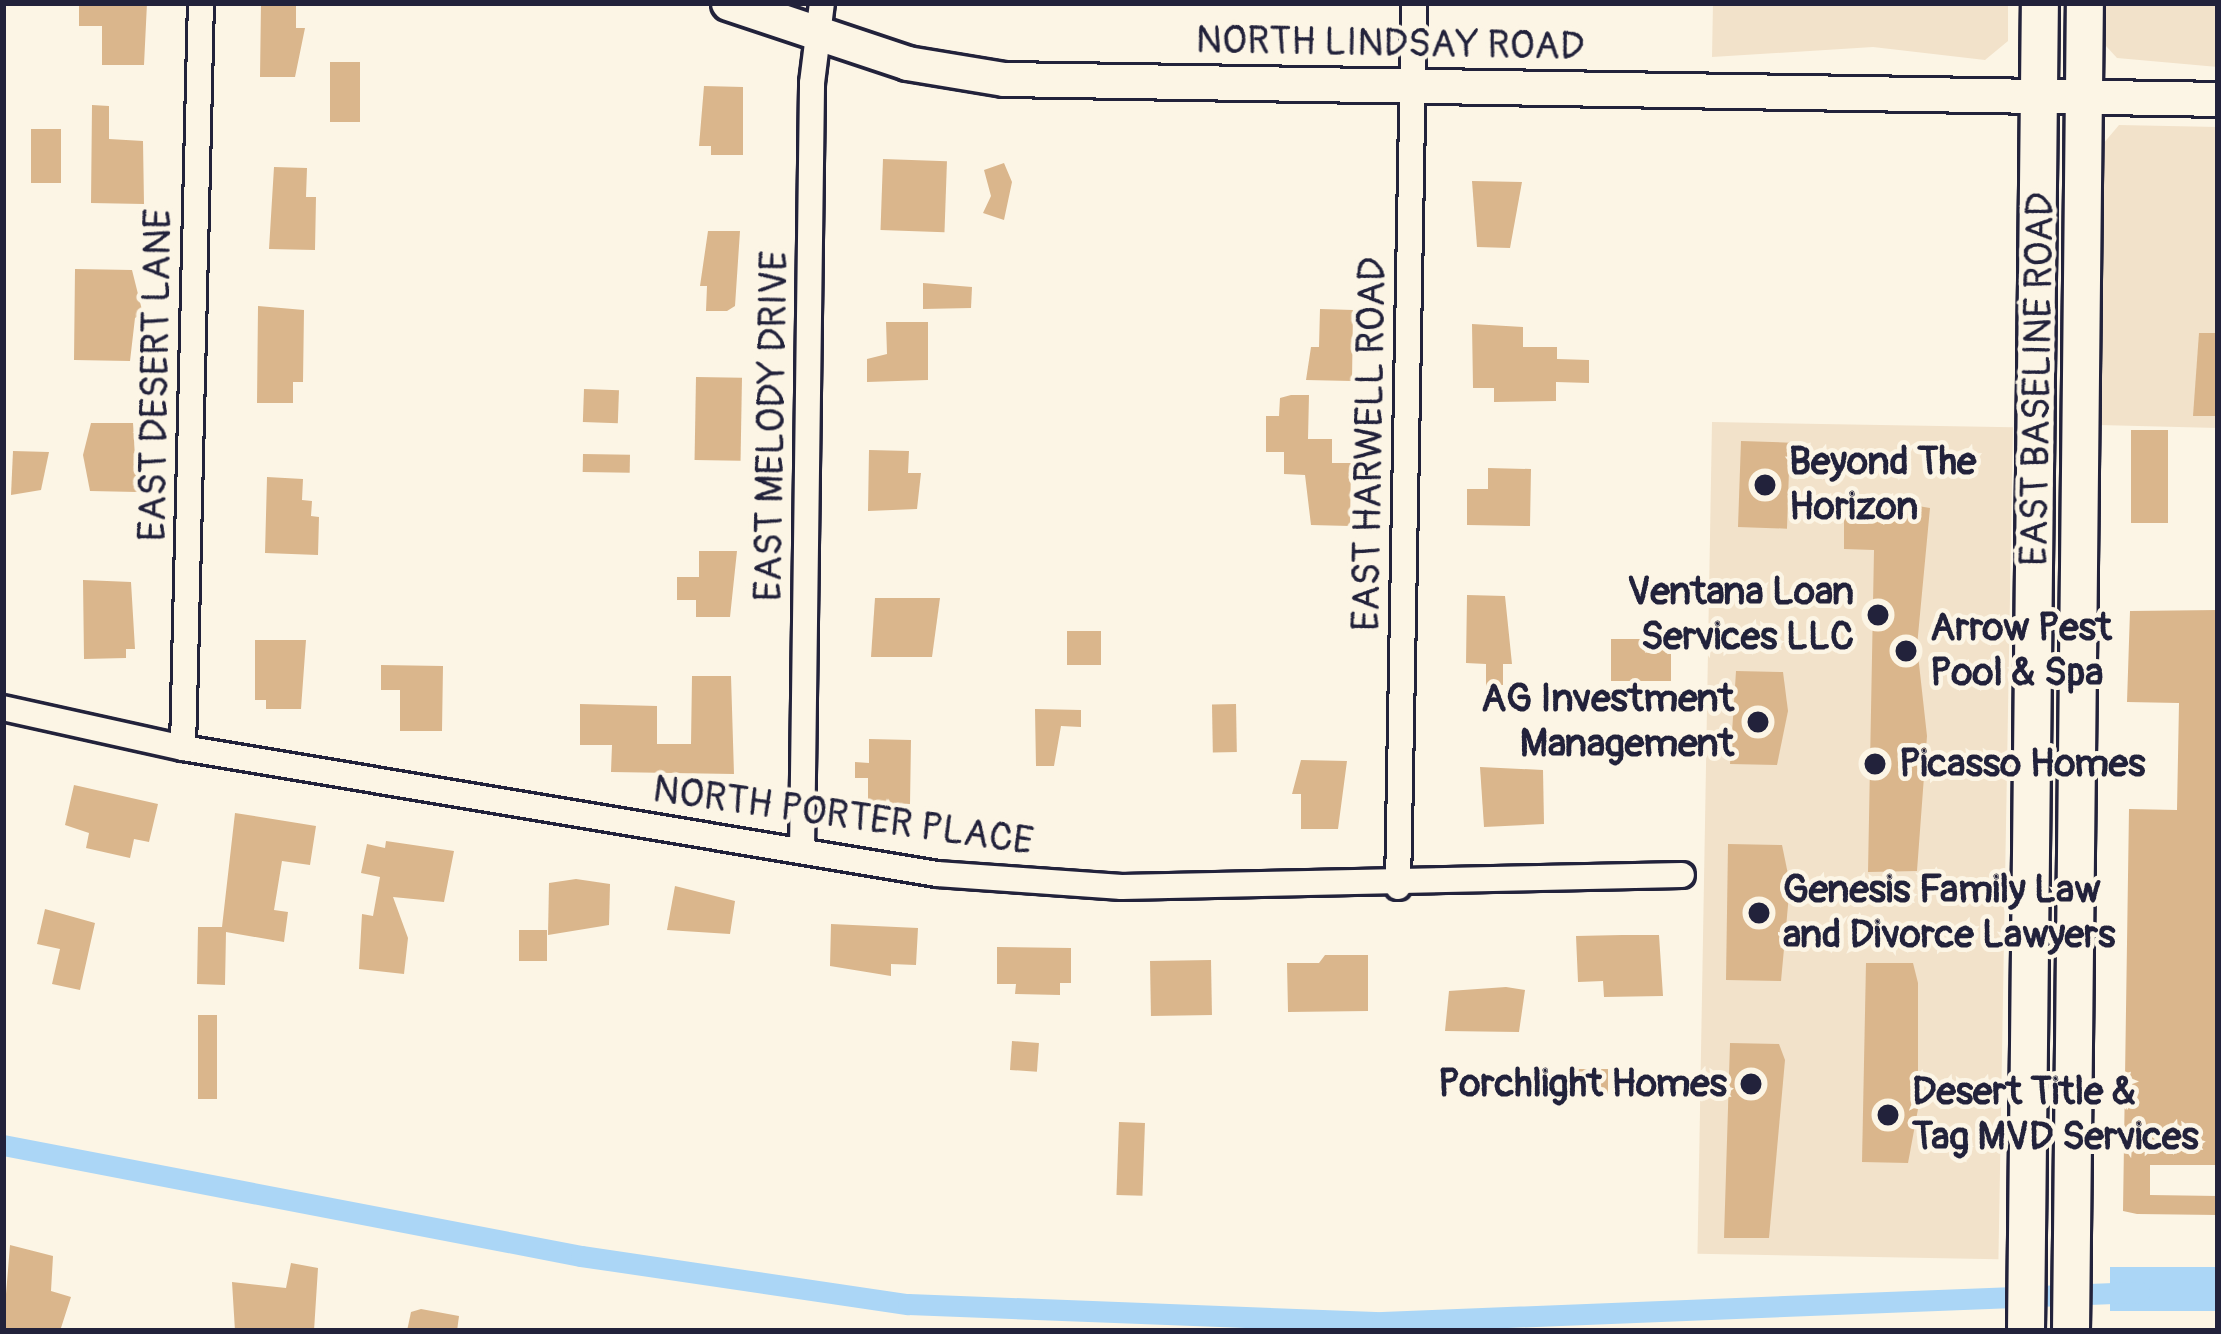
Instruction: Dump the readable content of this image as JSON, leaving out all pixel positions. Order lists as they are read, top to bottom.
{
  "streets": {
    "main road": ["NORTH LINDSAY ROAD", "EAST BASELINE ROAD"],
    "street": [
      "EAST DESERT LANE",
      "EAST MELODY DRIVE",
      "EAST HARWELL ROAD",
      "NORTH PORTER PLACE"
    ]
  },
  "crossings": [
    ["NORTH LINDSAY ROAD", "EAST BASELINE ROAD"],
    ["NORTH LINDSAY ROAD", "EAST MELODY DRIVE"],
    ["NORTH LINDSAY ROAD", "EAST HARWELL ROAD"],
    ["EAST DESERT LANE", "NORTH PORTER PLACE"],
    ["EAST MELODY DRIVE", "NORTH PORTER PLACE"],
    ["EAST HARWELL ROAD", "NORTH PORTER PLACE"]
  ],
  "places": [
    "Beyond The Horizon",
    "Ventana Loan Services LLC",
    "Arrow Pest Pool & Spa",
    "AG Investment Management",
    "Picasso Homes",
    "Genesis Family Law and Divorce Lawyers",
    "Porchlight Homes",
    "Desert Title & Tag MVD Services"
  ]
}
